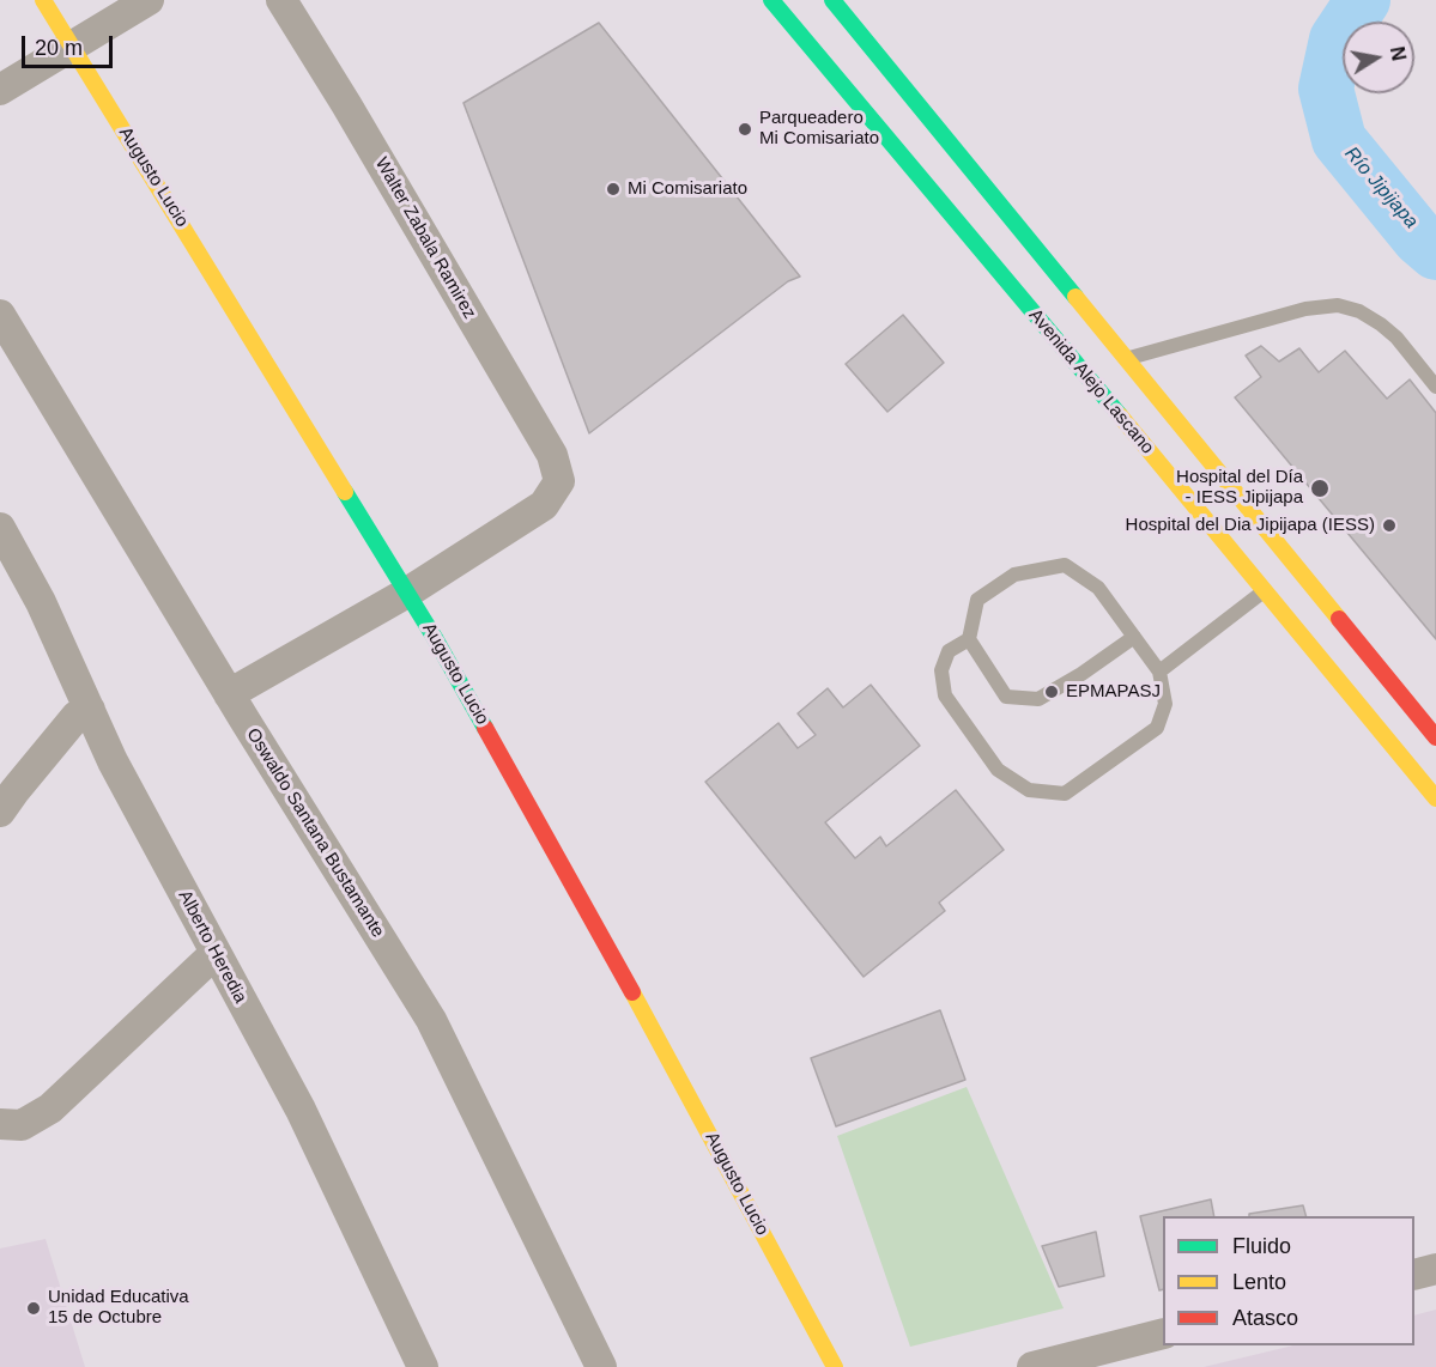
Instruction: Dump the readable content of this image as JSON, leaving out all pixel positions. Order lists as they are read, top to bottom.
{
  "streets": {
    "main road": ["Augusto Lucio", "Avenida Alejo Lascano"],
    "street": ["Walter Zabala Ramirez", "Oswaldo Santana Bustamante", "Alberto Heredia"]
  },
  "crossings": [
    ["Augusto Lucio", "Walter Zabala Ramirez"]
  ],
  "water": ["Río Jipijapa"],
  "places": [
    "Parqueadero Mi Comisariato",
    "Mi Comisariato",
    "Hospital del Día - IESS Jipijapa",
    "Hospital del Dia Jipijapa (IESS)",
    "EPMAPASJ",
    "Unidad Educativa 15 de Octubre"
  ],
  "legend": ["Fluido", "Lento", "Atasco"],
  "scale_bar": "20 m",
  "north": "right"
}
